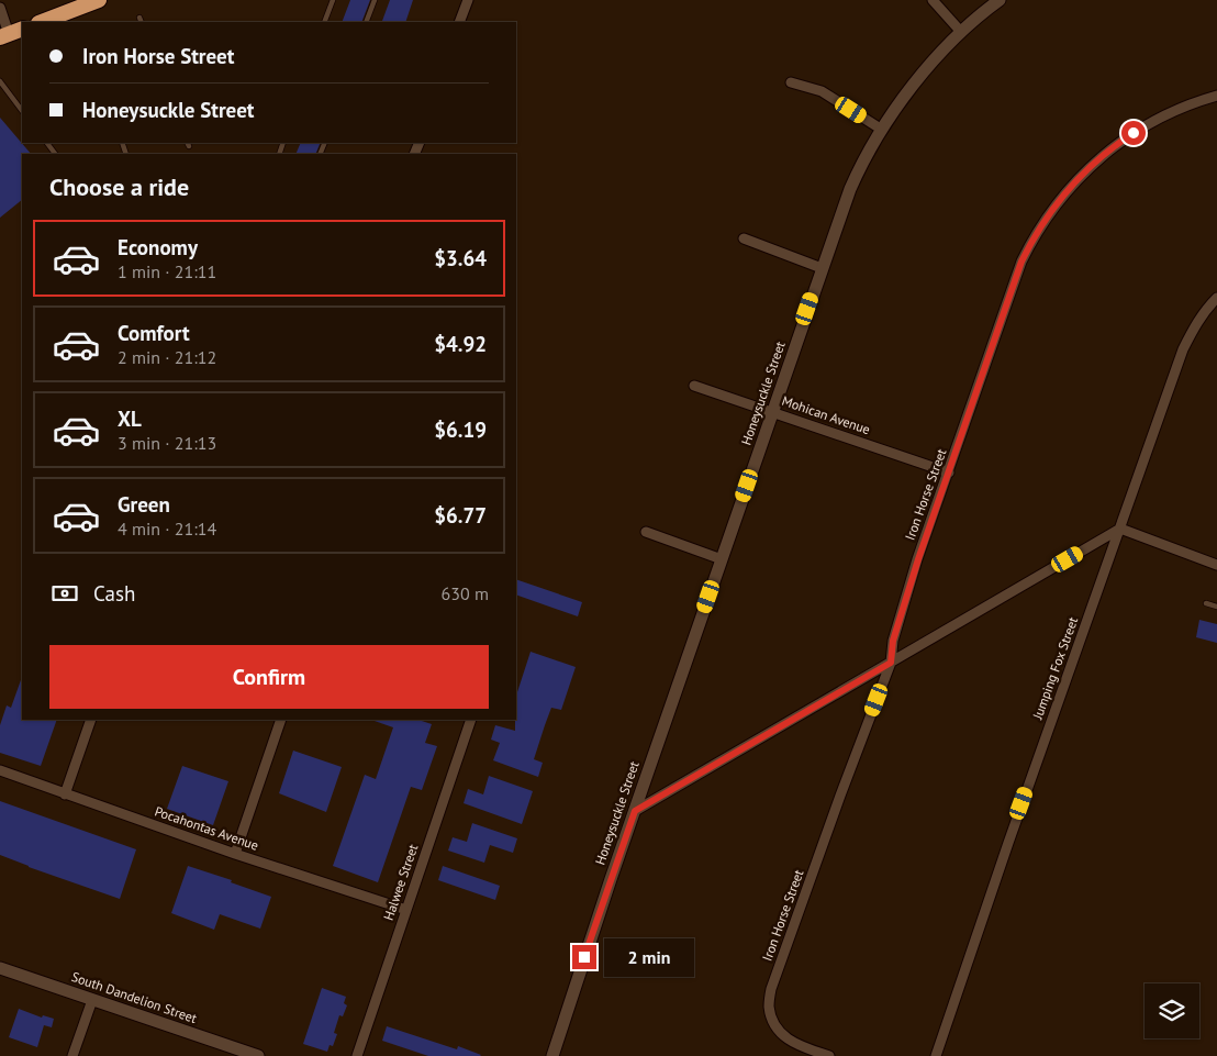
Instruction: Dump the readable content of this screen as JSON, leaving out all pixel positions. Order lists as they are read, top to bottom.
{
  "streets": {
    "street": [
      "Honeysuckle Street",
      "Mohican Avenue",
      "Iron Horse Street",
      "Jumping Fox Street",
      "Pocahontas Avenue",
      "Halwee Street",
      "South Dandelion Street"
    ]
  },
  "crossings": [
    ["Honeysuckle Street", "Mohican Avenue"],
    ["Mohican Avenue", "Iron Horse Street"],
    ["Pocahontas Avenue", "Halwee Street"]
  ],
  "page": {
    "banner": ["Iron Horse Street", "Honeysuckle Street"],
    "heading": "Choose a ride",
    "list": [
      {
        "name": "Economy",
        "note": "1 min · 21:11",
        "value": "$3.64"
      },
      {
        "name": "Comfort",
        "note": "2 min · 21:12",
        "value": "$4.92"
      },
      {
        "name": "XL",
        "note": "3 min · 21:13",
        "value": "$6.19"
      },
      {
        "name": "Green",
        "note": "4 min · 21:14",
        "value": "$6.77"
      }
    ],
    "pay": ["Cash", "630 m"],
    "buttons": "Confirm",
    "bubble": "2 min"
  }
}
